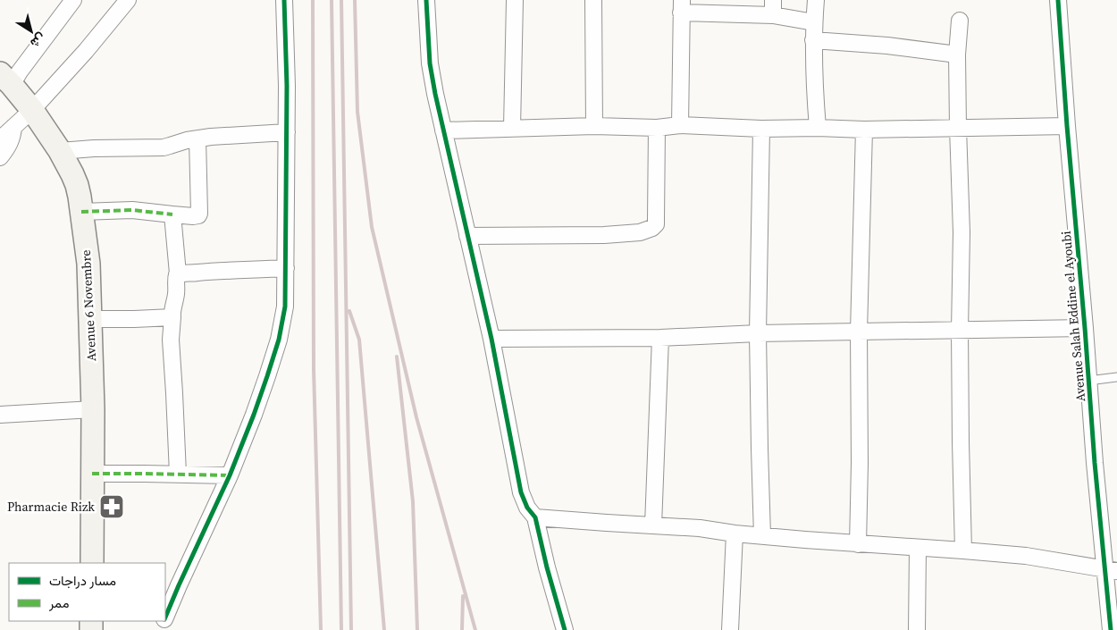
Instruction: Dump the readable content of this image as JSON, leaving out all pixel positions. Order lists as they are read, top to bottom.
{
  "streets": {
    "street": ["Avenue 6 Novembre", "Avenue Salah Eddine el Ayoubi"]
  },
  "places": {
    "pharmacy": ["Pharmacie Rizk"]
  },
  "legend": ["مسار دراجات", "ممر"],
  "north": "bottom right"
}
